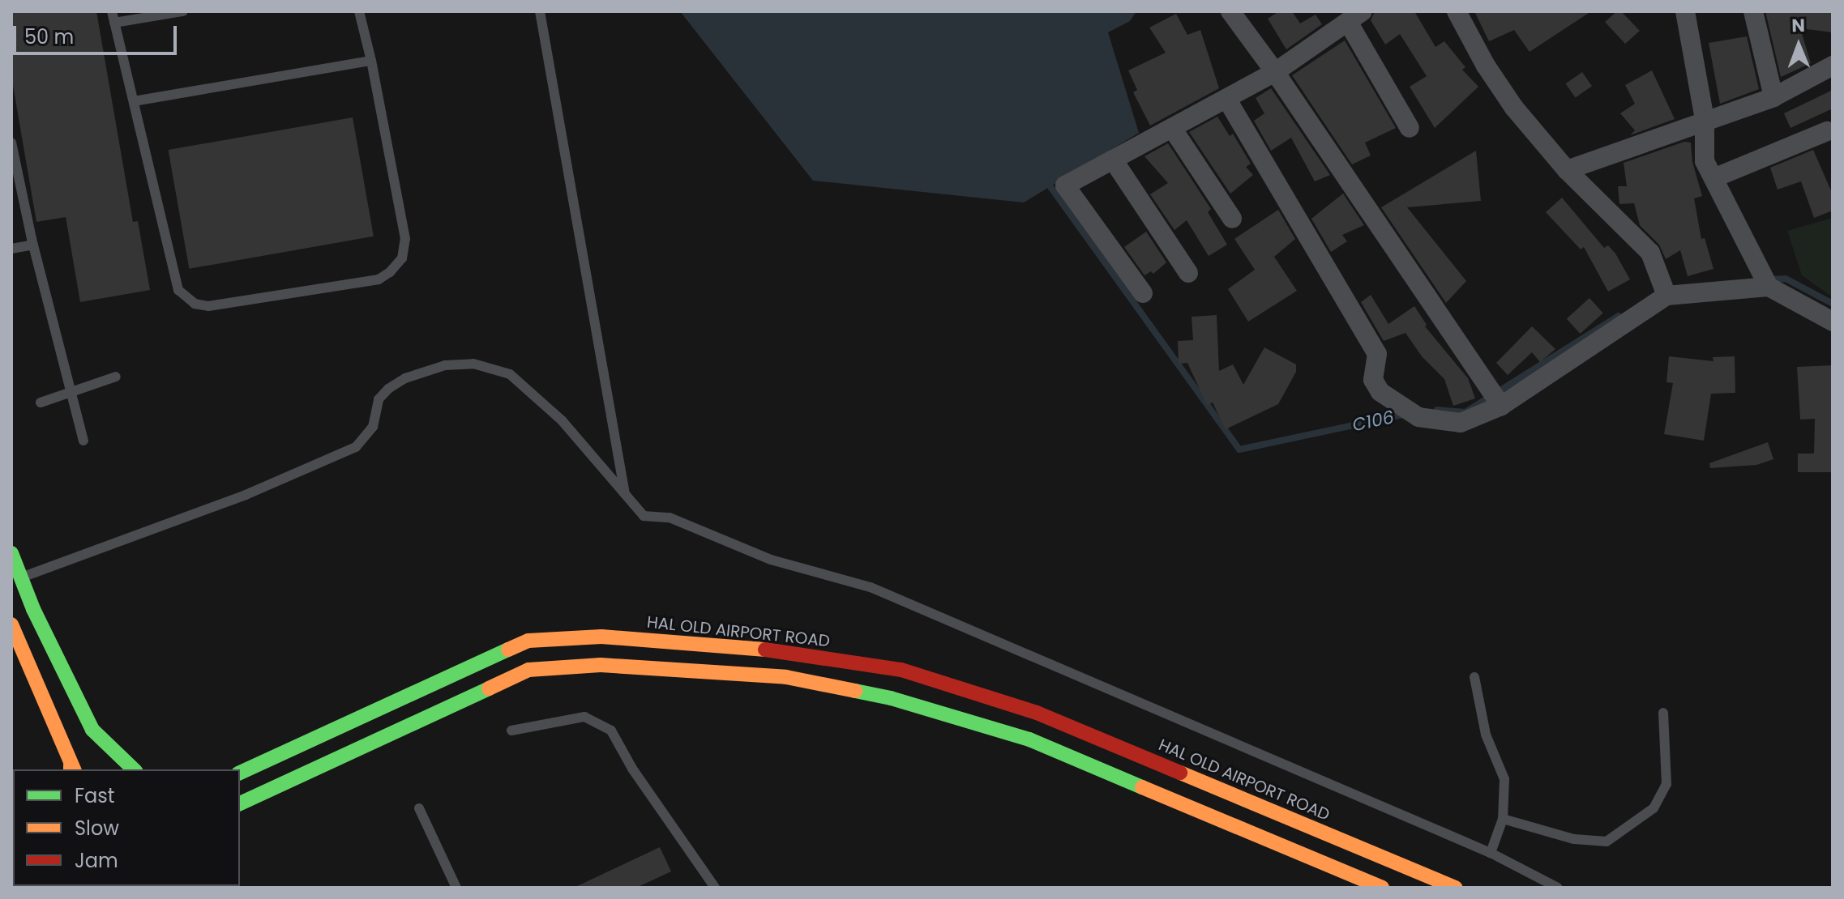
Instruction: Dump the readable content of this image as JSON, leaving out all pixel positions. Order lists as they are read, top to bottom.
{
  "streets": {
    "main road": ["HAL OLD AIRPORT ROAD"]
  },
  "water": ["C106"],
  "legend": ["Fast", "Slow", "Jam"],
  "scale_bar": "50 m",
  "north": "top"
}
